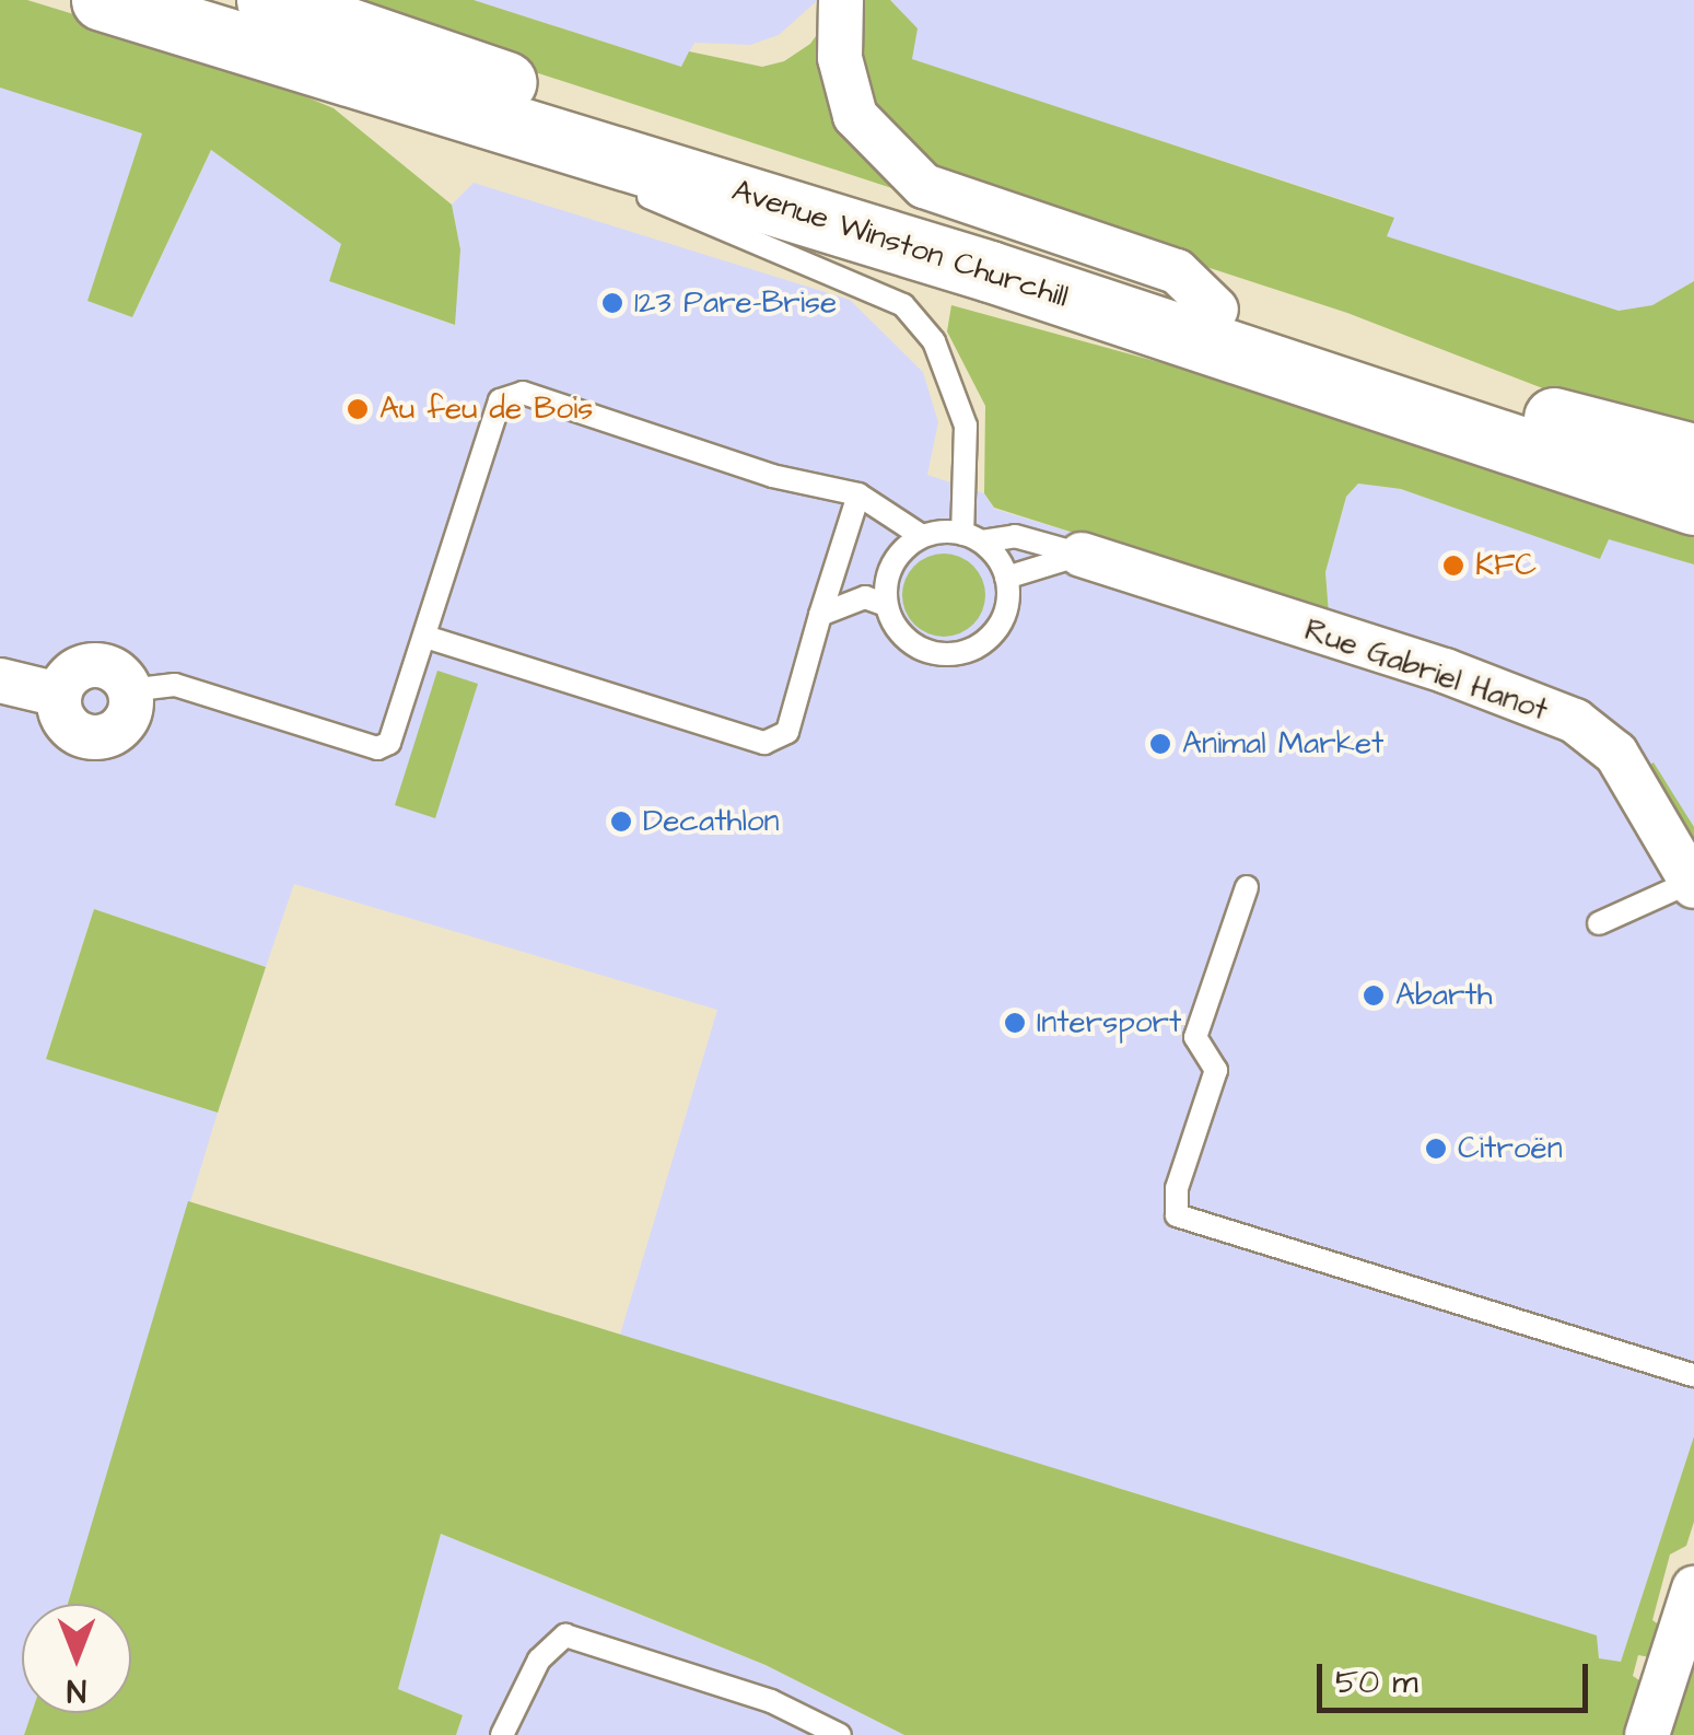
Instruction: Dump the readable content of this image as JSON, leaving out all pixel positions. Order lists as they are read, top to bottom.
{
  "streets": {
    "main road": ["Avenue Winston Churchill"],
    "street": ["Rue Gabriel Hanot"]
  },
  "places": [
    "123 Pare-Brise",
    "Au feu de Bois",
    "KFC",
    "Animal Market",
    "Decathlon",
    "Abarth",
    "Intersport",
    "Citroën"
  ],
  "scale_bar": "50 m",
  "north": "bottom"
}
